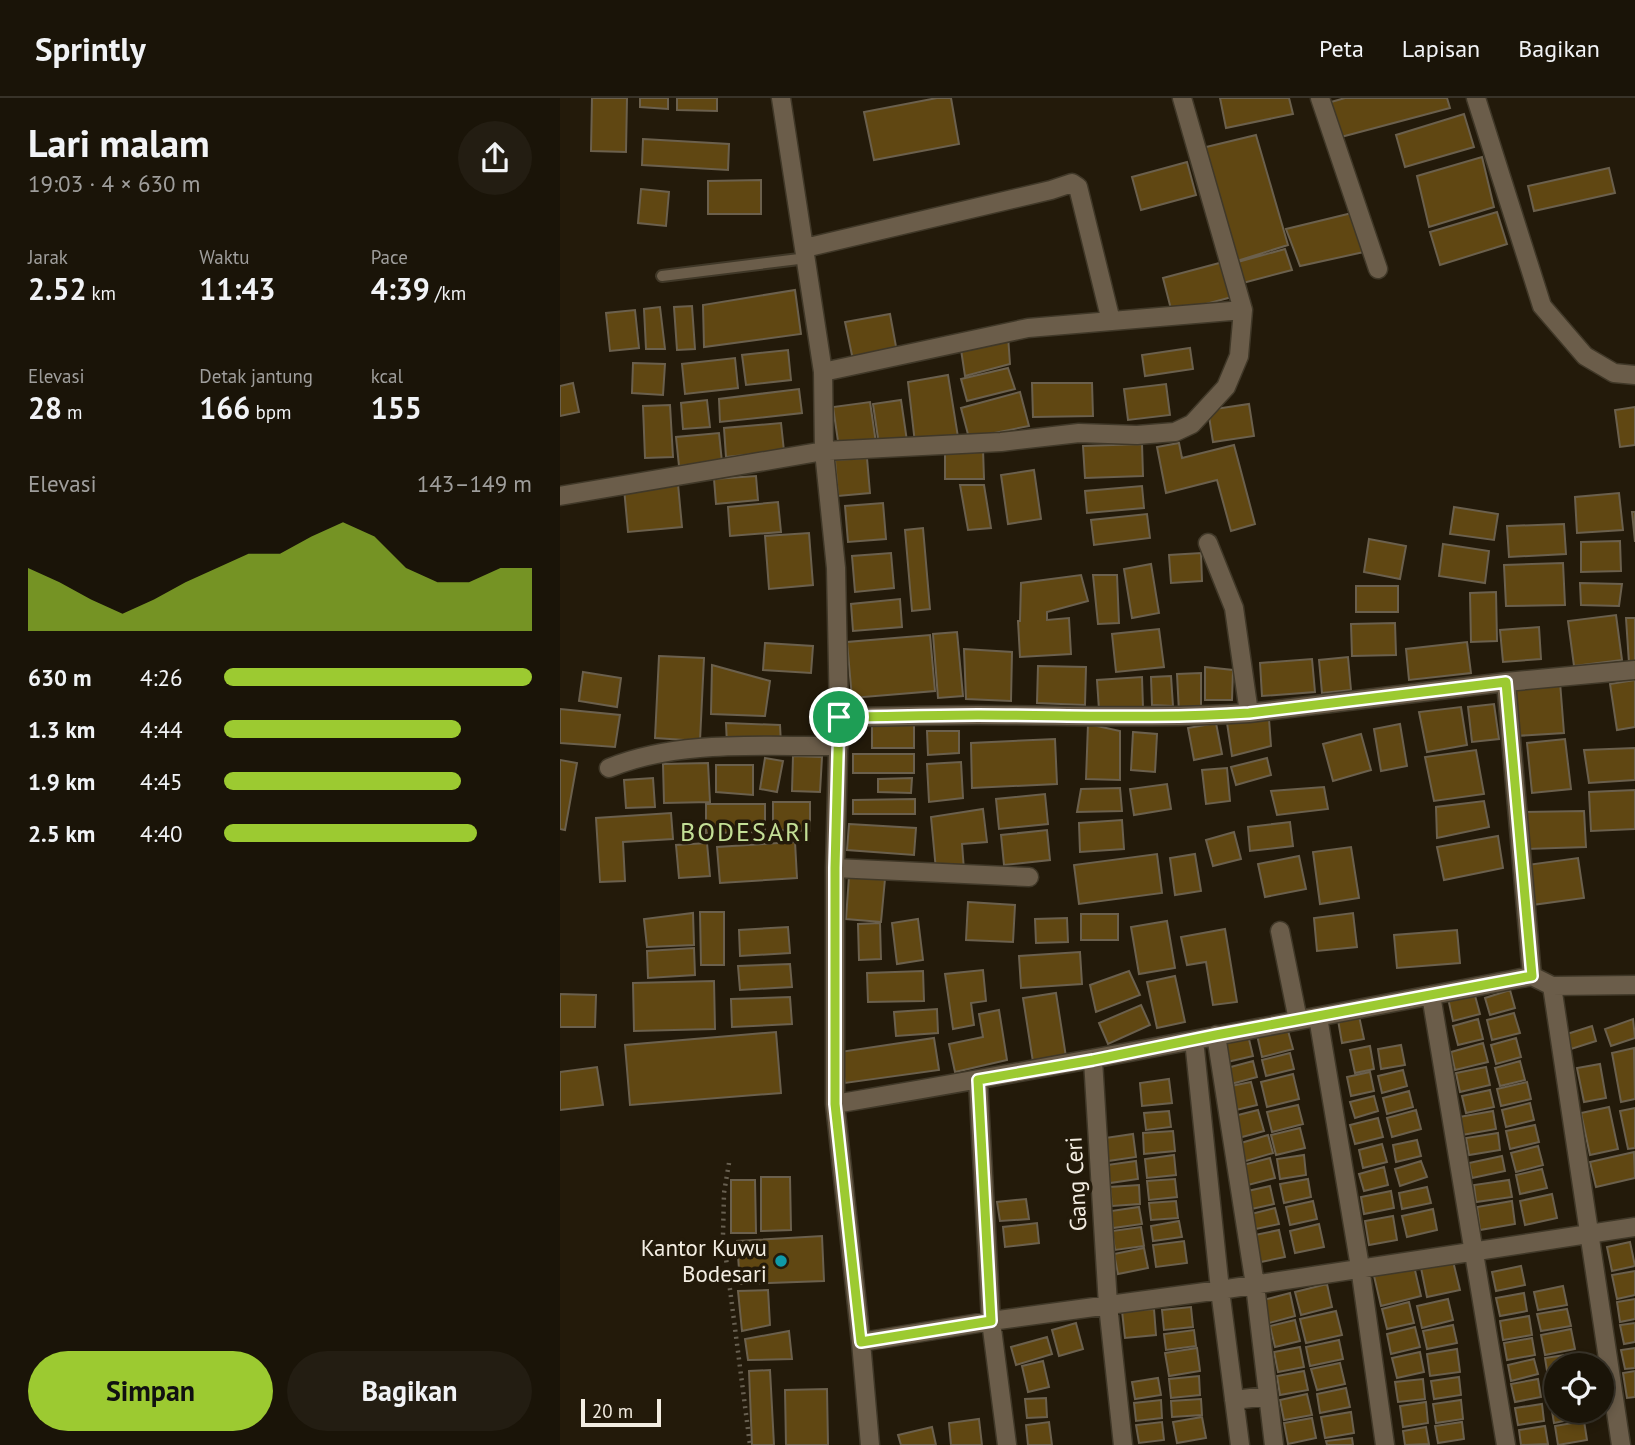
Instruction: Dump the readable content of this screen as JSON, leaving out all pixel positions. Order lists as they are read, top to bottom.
{
  "streets": {
    "street": ["Gang Ceri"]
  },
  "districts": ["BODESARI"],
  "places": ["Kantor Kuwu Bodesari"],
  "scale_bar": "20 m",
  "page": {
    "header": "Sprintly",
    "nav": ["Peta", "Lapisan", "Bagikan"],
    "heading": ["Lari malam", "19:03 · 4 × 630 m"],
    "stats": [
      ["Jarak", "2.52 km"],
      ["Waktu", "11:43"],
      ["Pace", "4:39 /km"],
      ["Elevasi", "28 m"],
      ["Detak jantung", "166 bpm"],
      ["kcal", "155"]
    ],
    "chart": ["Elevasi", "143–149 m"],
    "list": [
      {
        "name": "630 m",
        "note": "4:26"
      },
      {
        "name": "1.3 km",
        "note": "4:44"
      },
      {
        "name": "1.9 km",
        "note": "4:45"
      },
      {
        "name": "2.5 km",
        "note": "4:40"
      }
    ],
    "buttons": ["Simpan", "Bagikan"],
    "scale": "20 m"
  }
}
